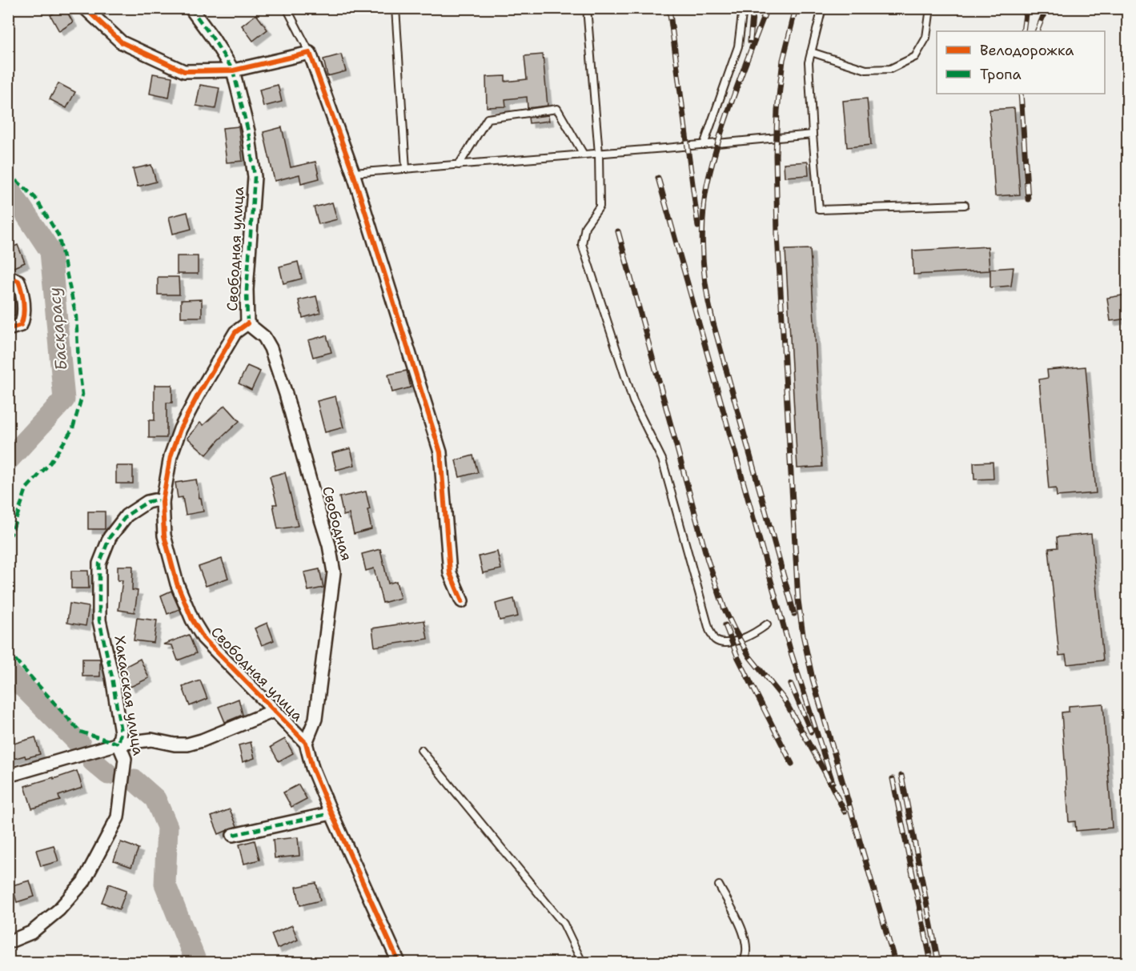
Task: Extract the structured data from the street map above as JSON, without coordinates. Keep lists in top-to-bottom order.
{
  "streets": {
    "street": ["Свободная улица", "Свободная", "Хакасская улица"]
  },
  "crossings": [
    ["Свободная улица", "Свободная"],
    ["Свободная улица", "Хакасская улица"]
  ],
  "water": ["Басқарасу"],
  "legend": ["Велодорожка", "Тропа"]
}
